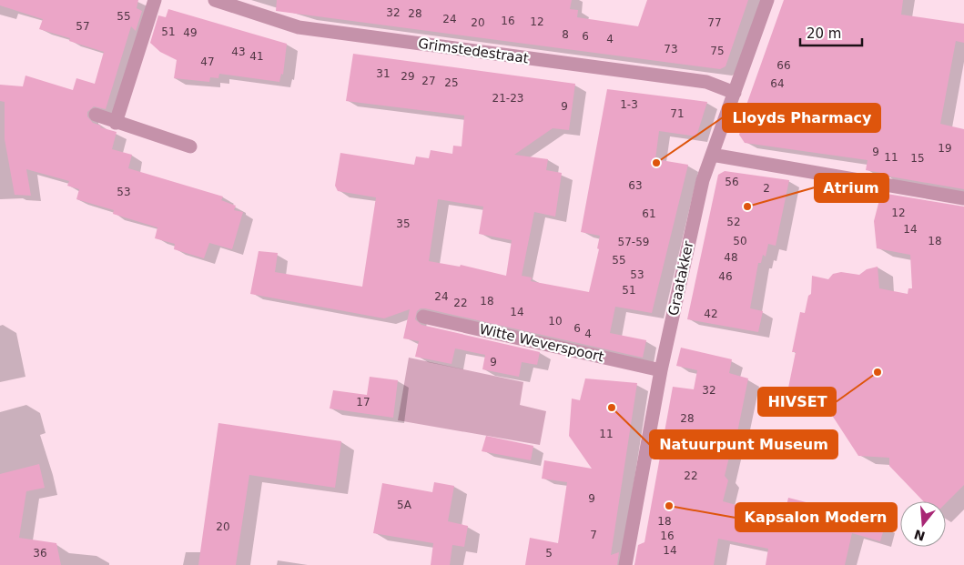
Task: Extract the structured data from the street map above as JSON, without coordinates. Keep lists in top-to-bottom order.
{
  "streets": {
    "street": ["Grimstedestraat", "Graatakker", "Witte Weverspoort"]
  },
  "crossings": [
    ["Grimstedestraat", "Graatakker"],
    ["Graatakker", "Witte Weverspoort"]
  ],
  "places": [
    "Lloyds Pharmacy",
    "Atrium",
    "HIVSET",
    "Natuurpunt Museum",
    "Kapsalon Modern"
  ],
  "house_numbers": [
    "32",
    "28",
    "55",
    "24",
    "16",
    "12",
    "20",
    "77",
    "57",
    "51",
    "49",
    "8",
    "6",
    "4",
    "73",
    "75",
    "43",
    "41",
    "47",
    "66",
    "31",
    "29",
    "27",
    "25",
    "64",
    "21-23",
    "1-3",
    "9",
    "71",
    "19",
    "9",
    "11",
    "15",
    "56",
    "63",
    "2",
    "53",
    "12",
    "61",
    "52",
    "35",
    "14",
    "50",
    "18",
    "57-59",
    "48",
    "55",
    "53",
    "46",
    "51",
    "24",
    "18",
    "22",
    "14",
    "42",
    "10",
    "6",
    "4",
    "9",
    "32",
    "17",
    "28",
    "11",
    "22",
    "9",
    "5A",
    "18",
    "20",
    "7",
    "16",
    "14",
    "36",
    "5"
  ],
  "scale_bar": "20 m",
  "north": "bottom"
}
